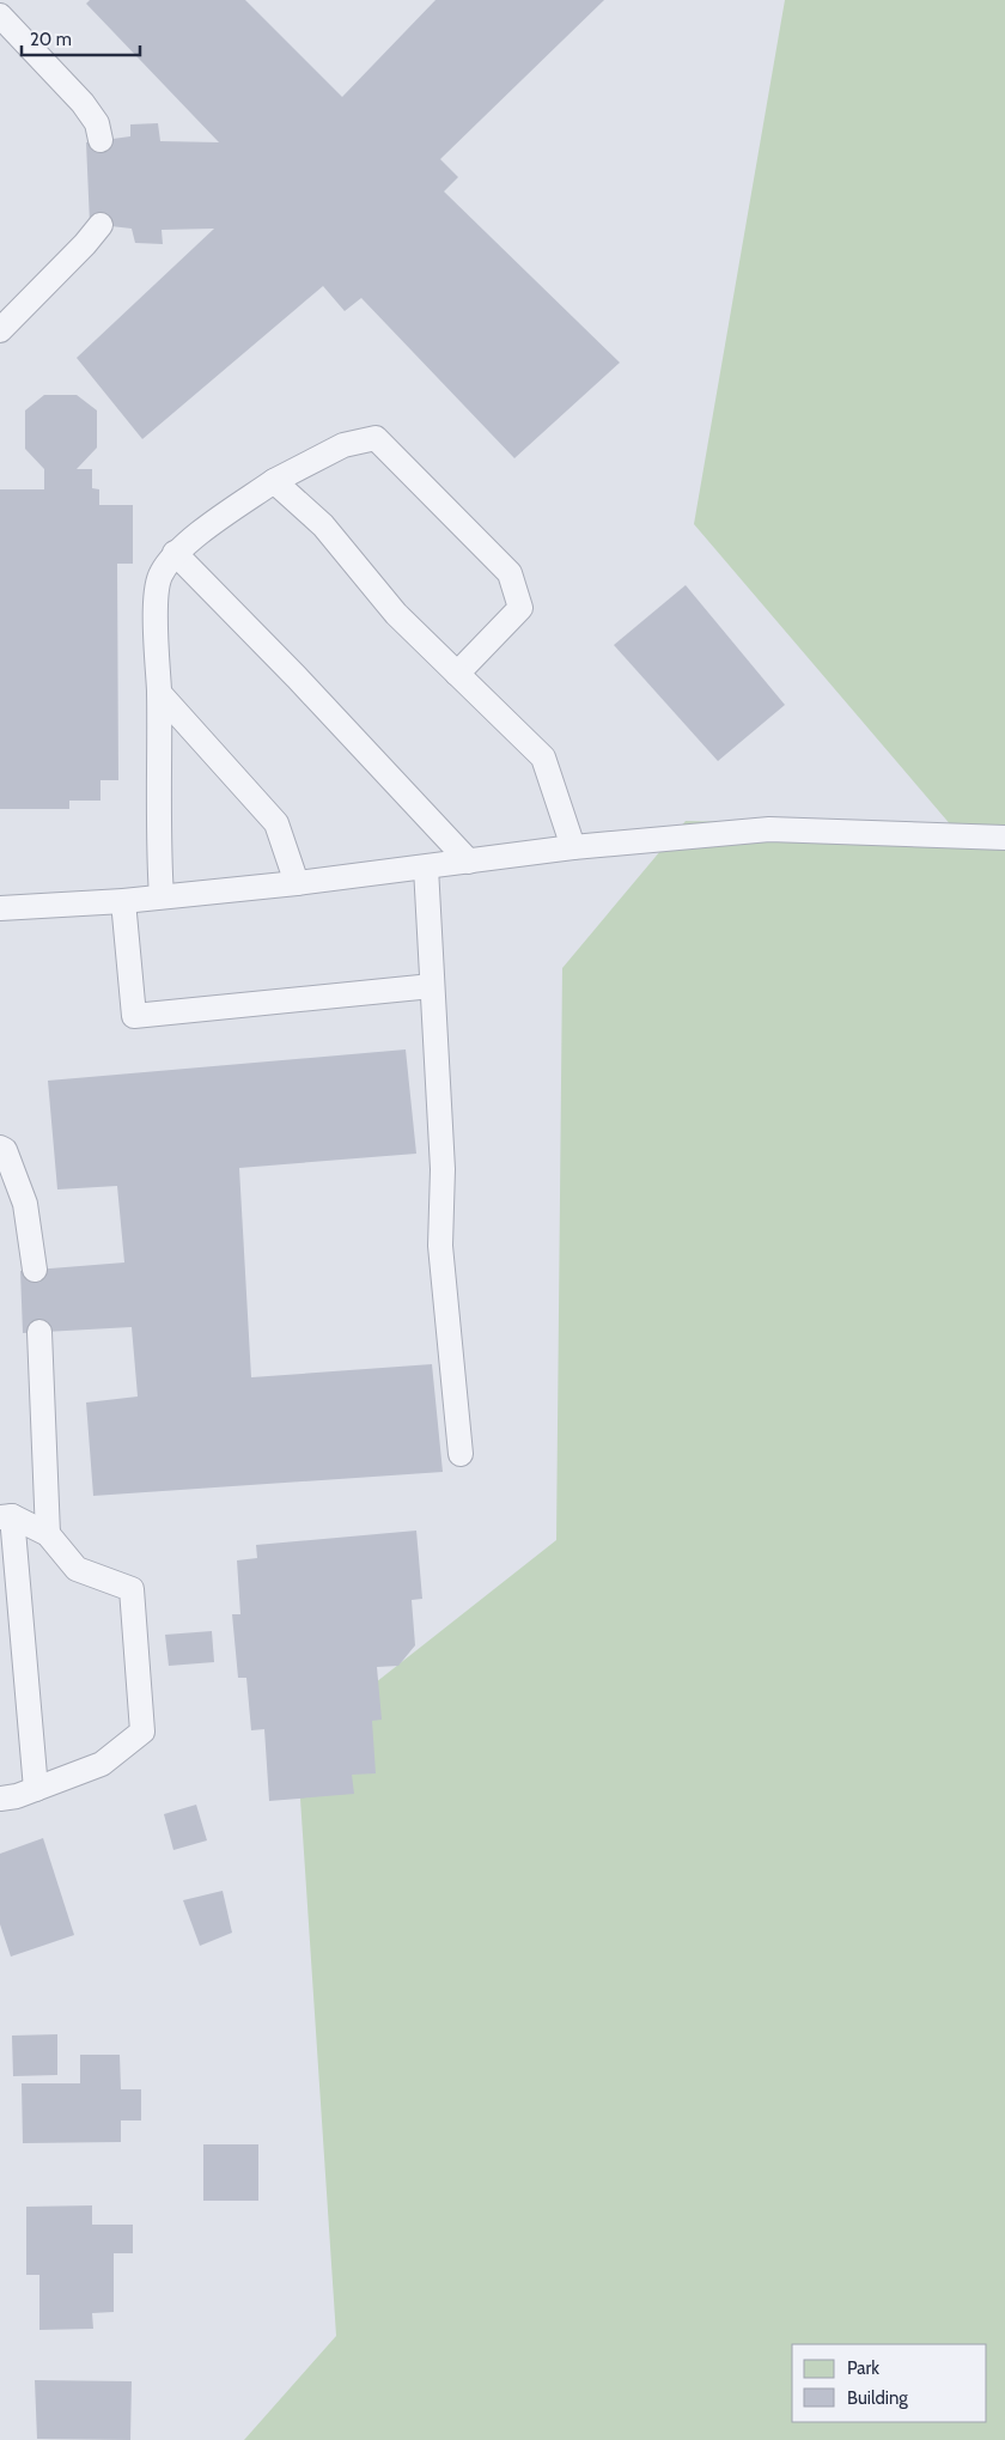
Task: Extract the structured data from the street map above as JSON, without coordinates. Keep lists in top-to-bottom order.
{
  "legend": ["Park", "Building"],
  "scale_bar": "20 m"
}
